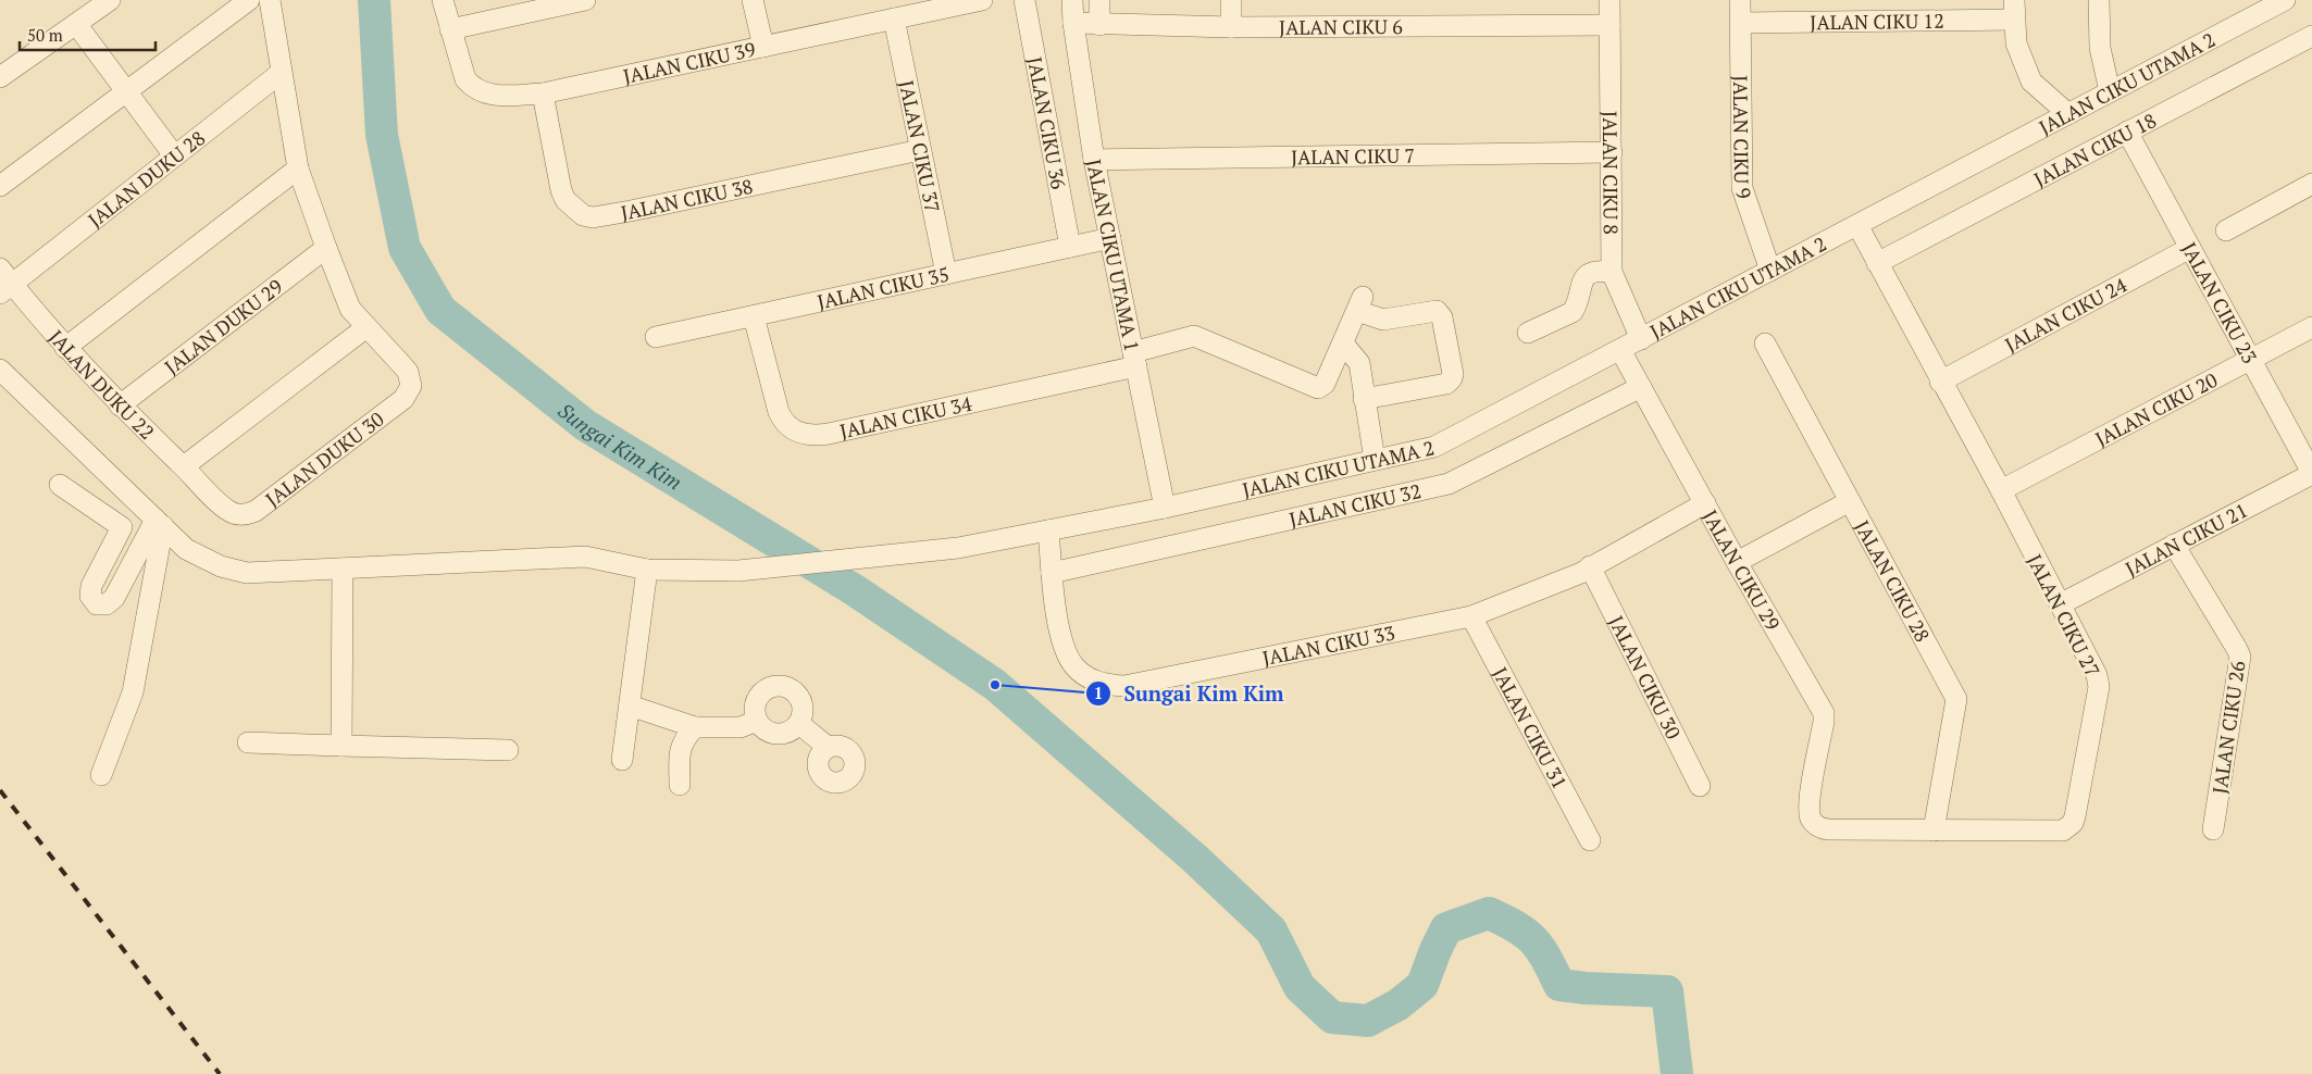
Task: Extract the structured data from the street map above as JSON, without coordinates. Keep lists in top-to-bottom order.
{
  "streets": {
    "street": [
      "JALAN CIKU 12",
      "JALAN CIKU 6",
      "JALAN CIKU 39",
      "JALAN CIKU UTAMA 2",
      "JALAN CIKU 36",
      "JALAN CIKU 9",
      "JALAN CIKU 37",
      "JALAN CIKU 18",
      "JALAN CIKU 7",
      "JALAN CIKU 8",
      "JALAN DUKU 28",
      "JALAN CIKU 38",
      "JALAN CIKU UTAMA 1",
      "JALAN CIKU 35",
      "JALAN CIKU 23",
      "JALAN CIKU 24",
      "JALAN DUKU 29",
      "JALAN DUKU 22",
      "JALAN CIKU 20",
      "JALAN CIKU 34",
      "JALAN DUKU 30",
      "JALAN CIKU 32",
      "JALAN CIKU 21",
      "JALAN CIKU 29",
      "JALAN CIKU 28",
      "JALAN CIKU 27",
      "JALAN CIKU 33",
      "JALAN CIKU 30",
      "JALAN CIKU 26",
      "JALAN CIKU 31"
    ]
  },
  "crossings": [
    ["JALAN CIKU 12", "JALAN CIKU 9"],
    ["JALAN CIKU 6", "JALAN CIKU 8"],
    ["JALAN CIKU 6", "JALAN CIKU UTAMA 1"],
    ["JALAN CIKU 39", "JALAN CIKU 37"],
    ["JALAN CIKU 39", "JALAN CIKU 38"],
    ["JALAN CIKU UTAMA 2", "JALAN CIKU 9"],
    ["JALAN CIKU UTAMA 2", "JALAN CIKU 8"],
    ["JALAN CIKU UTAMA 2", "JALAN CIKU UTAMA 1"],
    ["JALAN CIKU UTAMA 2", "JALAN CIKU 29"],
    ["JALAN CIKU UTAMA 2", "JALAN CIKU 27"],
    ["JALAN CIKU UTAMA 2", "JALAN CIKU 33"],
    ["JALAN CIKU 36", "JALAN CIKU 35"],
    ["JALAN CIKU 37", "JALAN CIKU 38"],
    ["JALAN CIKU 37", "JALAN CIKU 35"],
    ["JALAN CIKU 18", "JALAN CIKU 23"],
    ["JALAN CIKU 18", "JALAN CIKU 27"],
    ["JALAN CIKU 7", "JALAN CIKU 8"],
    ["JALAN CIKU 7", "JALAN CIKU UTAMA 1"],
    ["JALAN DUKU 28", "JALAN DUKU 22"],
    ["JALAN CIKU UTAMA 1", "JALAN CIKU 35"],
    ["JALAN CIKU UTAMA 1", "JALAN CIKU 34"],
    ["JALAN CIKU 35", "JALAN CIKU 34"],
    ["JALAN CIKU 23", "JALAN CIKU 24"],
    ["JALAN CIKU 23", "JALAN CIKU 20"],
    ["JALAN CIKU 23", "JALAN CIKU 21"],
    ["JALAN CIKU 24", "JALAN CIKU 27"],
    ["JALAN DUKU 29", "JALAN DUKU 22"],
    ["JALAN DUKU 22", "JALAN DUKU 30"],
    ["JALAN CIKU 20", "JALAN CIKU 27"],
    ["JALAN CIKU 32", "JALAN CIKU 29"],
    ["JALAN CIKU 32", "JALAN CIKU 33"],
    ["JALAN CIKU 21", "JALAN CIKU 27"],
    ["JALAN CIKU 21", "JALAN CIKU 26"],
    ["JALAN CIKU 29", "JALAN CIKU 27"],
    ["JALAN CIKU 29", "JALAN CIKU 33"],
    ["JALAN CIKU 28", "JALAN CIKU 27"],
    ["JALAN CIKU 33", "JALAN CIKU 30"],
    ["JALAN CIKU 33", "JALAN CIKU 31"]
  ],
  "water": ["Sungai Kim Kim"],
  "places": ["Sungai Kim Kim"],
  "scale_bar": "50 m"
}
